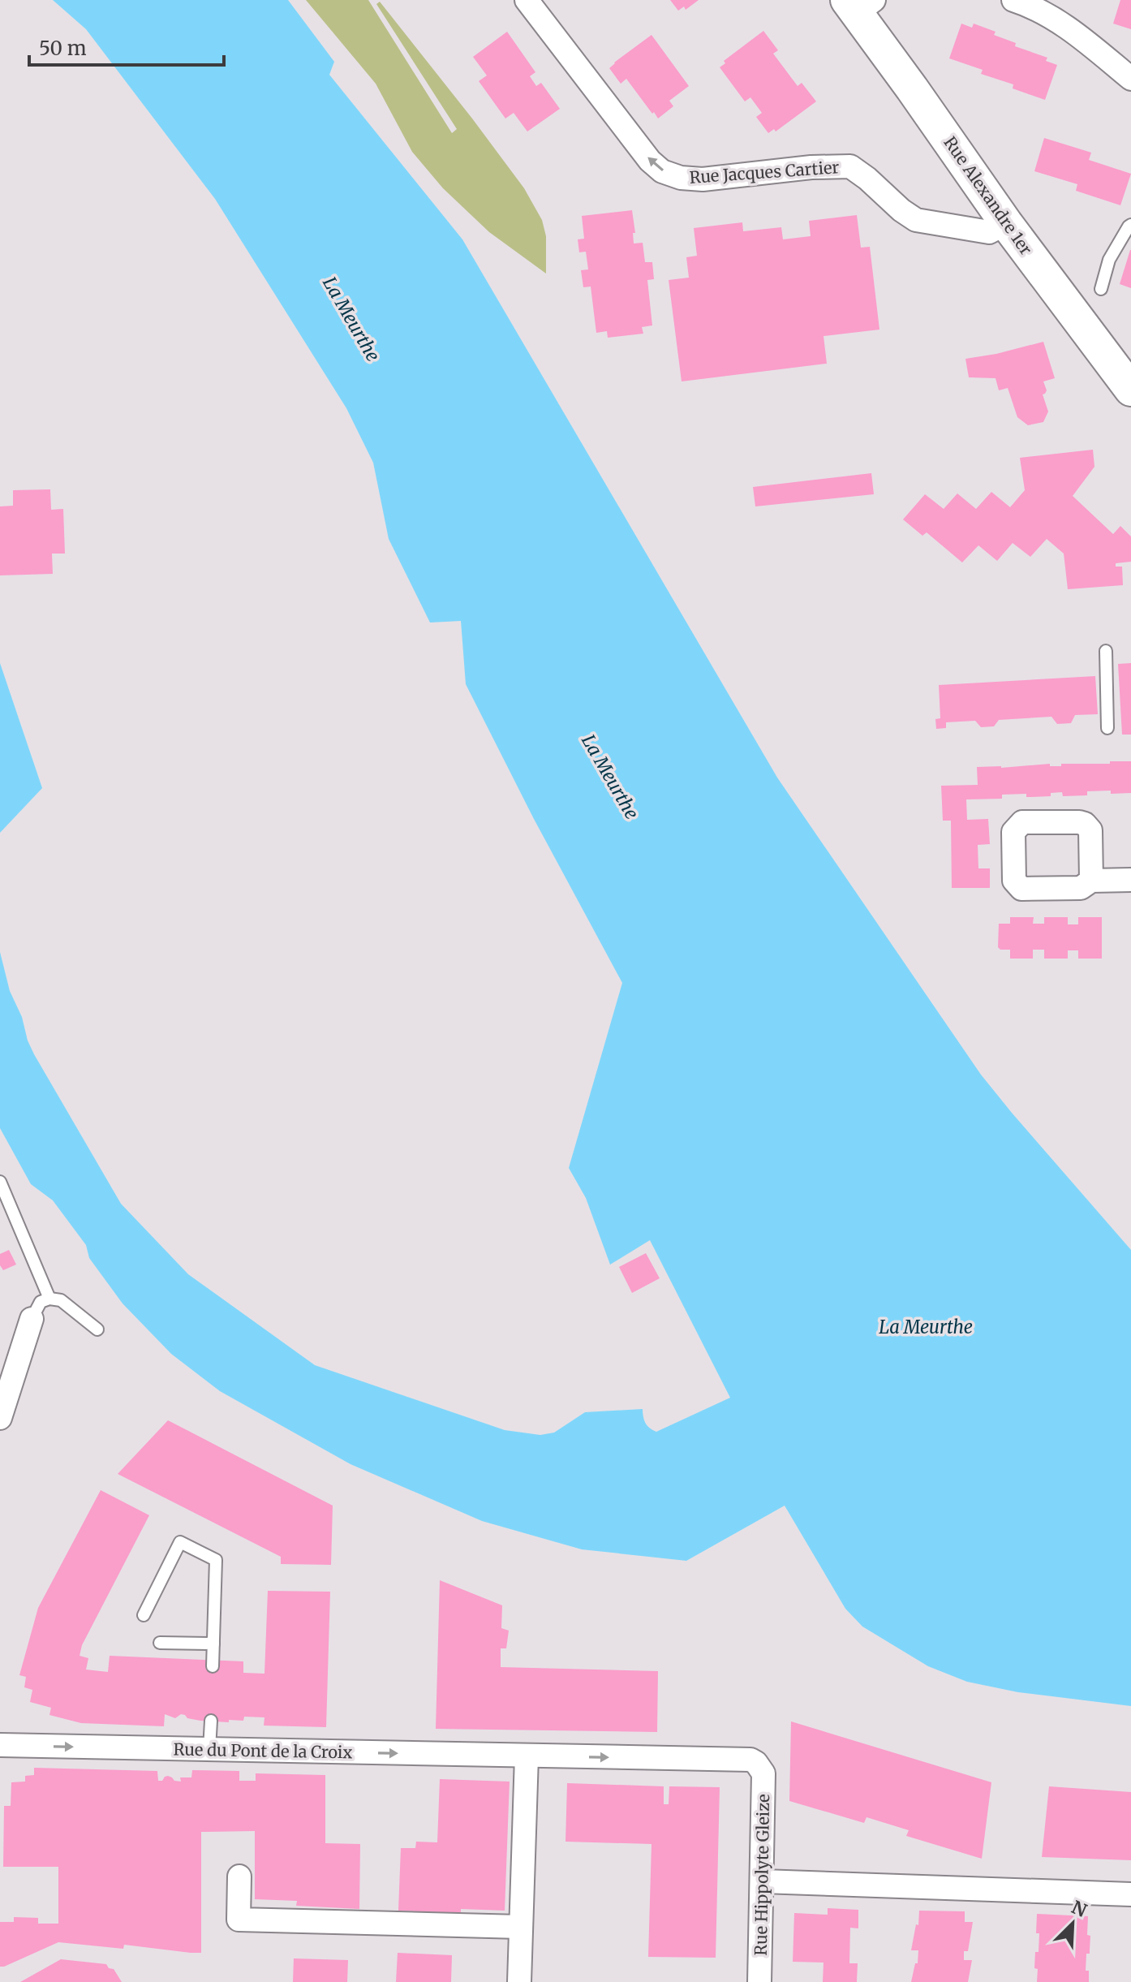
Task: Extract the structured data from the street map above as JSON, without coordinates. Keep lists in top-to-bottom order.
{
  "streets": {
    "main road": ["Rue Alexandre 1er"],
    "street": ["Rue Jacques Cartier", "Rue du Pont de la Croix", "Rue Hippolyte Gleize"]
  },
  "crossings": [
    ["Rue Jacques Cartier", "Rue Alexandre 1er"],
    ["Rue du Pont de la Croix", "Rue Hippolyte Gleize"]
  ],
  "one_way": ["Rue Jacques Cartier", "Rue du Pont de la Croix"],
  "water": ["La Meurthe"],
  "scale_bar": "50 m",
  "north": "top right"
}
